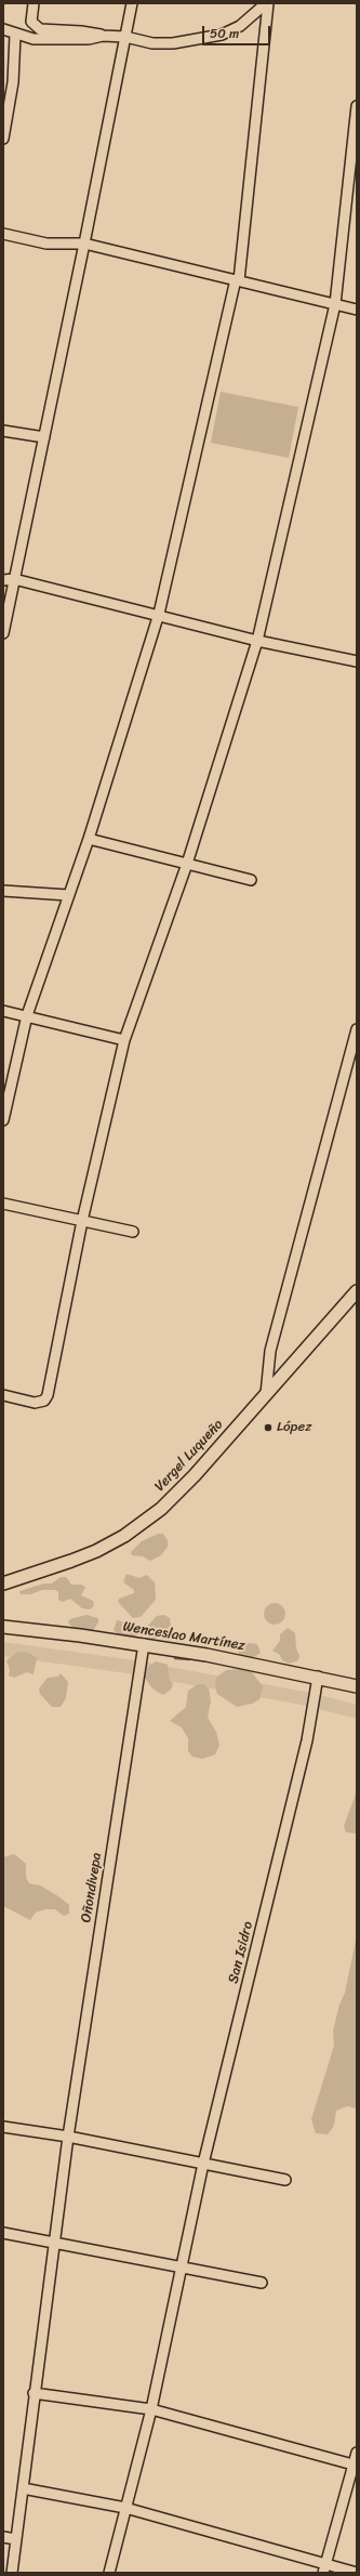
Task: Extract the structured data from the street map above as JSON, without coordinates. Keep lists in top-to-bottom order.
{
  "streets": {
    "main road": ["Vergel Luqueño", "Wenceslao Martínez"],
    "street": ["Oñondivepa", "San Isidro"]
  },
  "crossings": [
    ["Wenceslao Martínez", "Oñondivepa"],
    ["Wenceslao Martínez", "San Isidro"]
  ],
  "places": ["López"],
  "scale_bar": "50 m"
}
